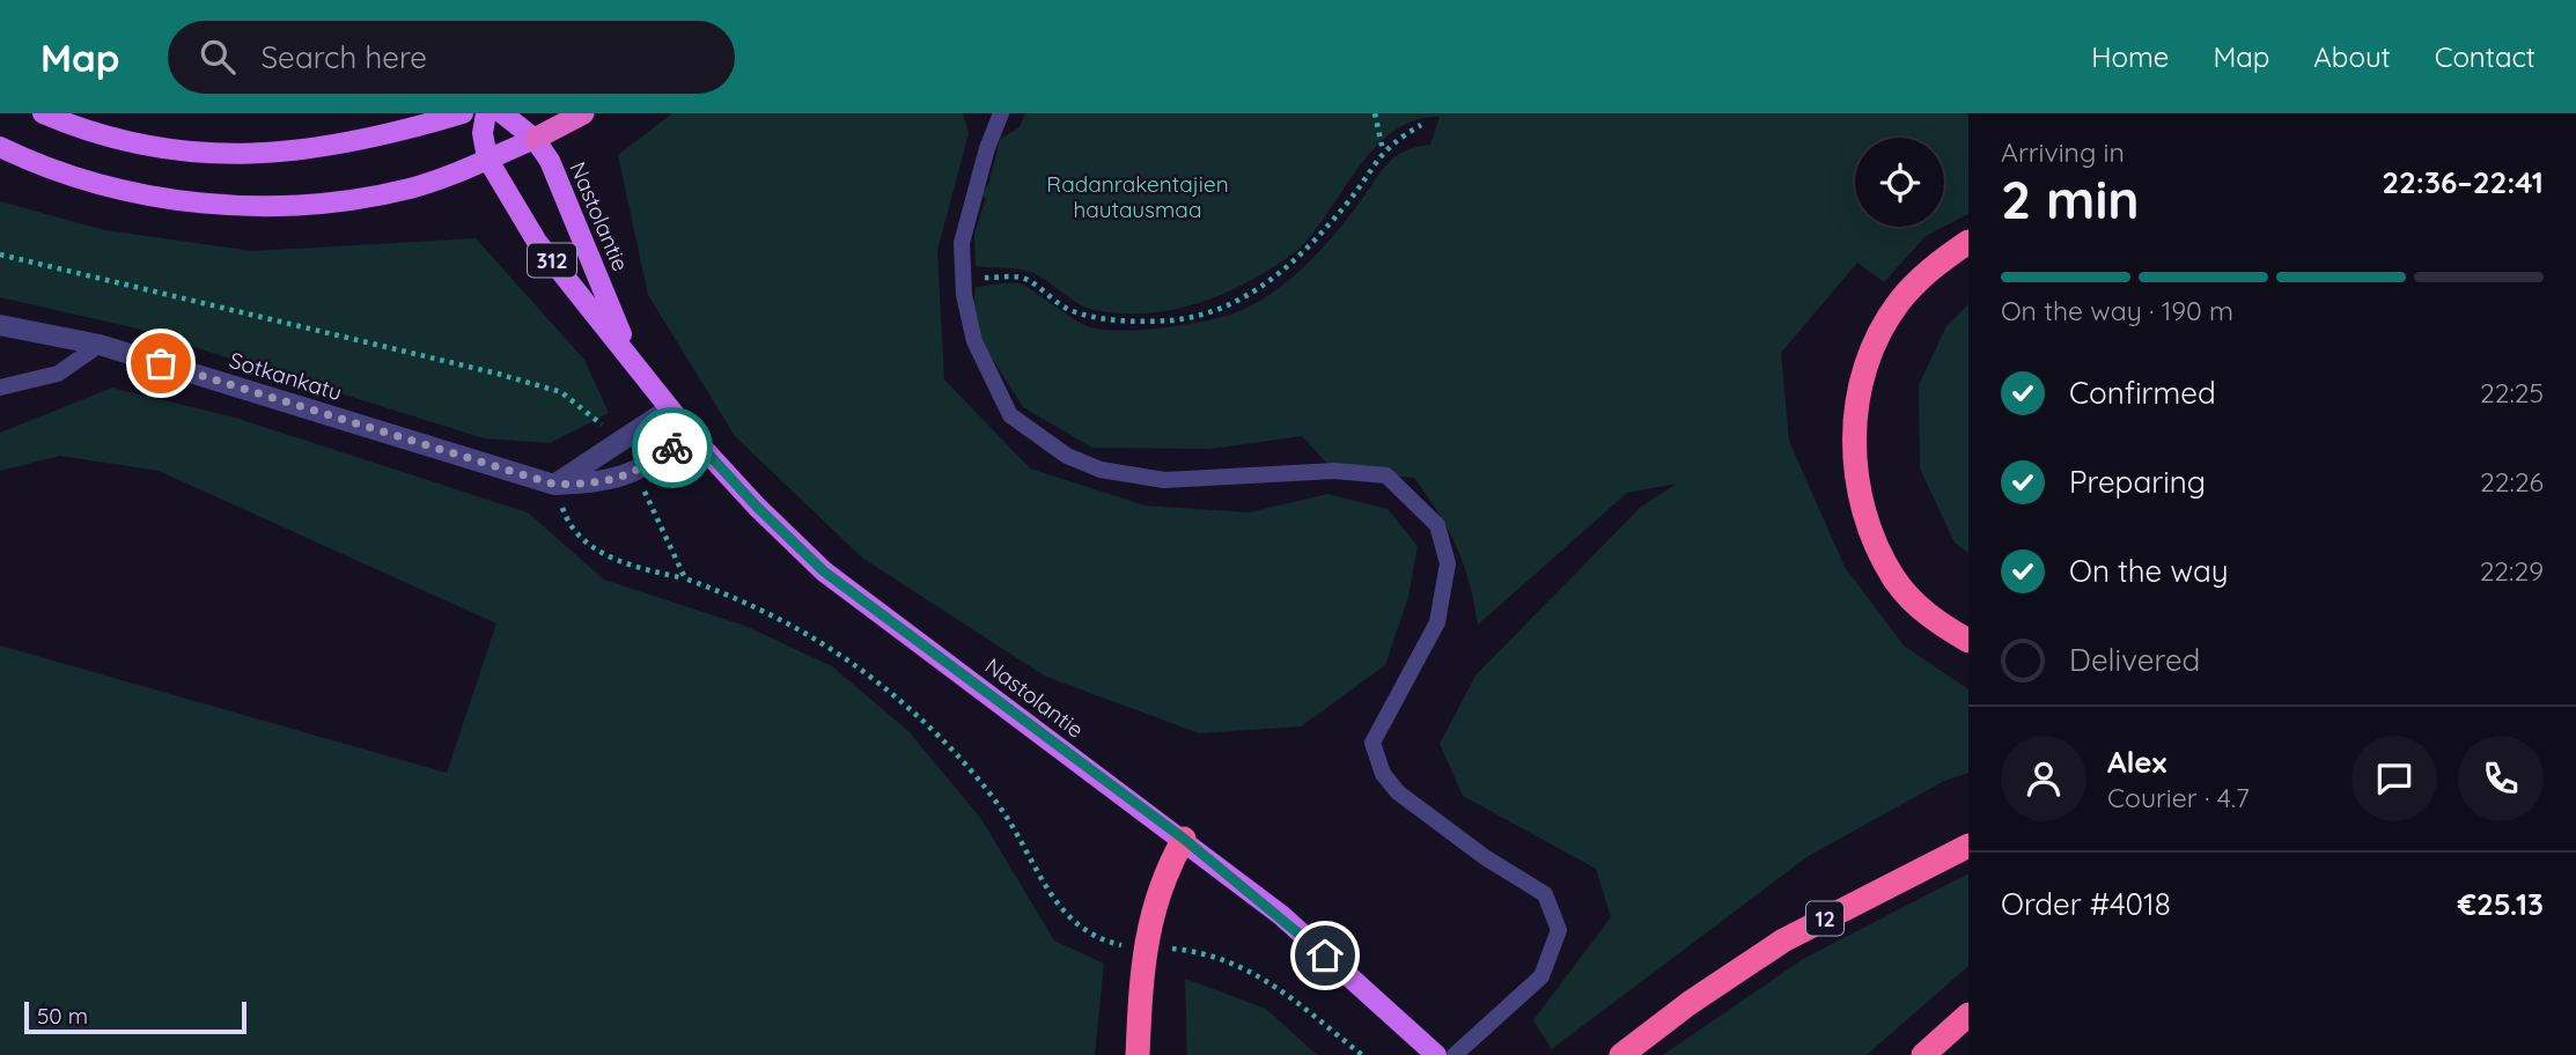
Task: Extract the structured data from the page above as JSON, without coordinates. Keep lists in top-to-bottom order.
{
  "streets": {
    "highway": ["12"],
    "main road": ["Nastolantie", "312"],
    "street": ["Sotkankatu"]
  },
  "crossings": [
    ["Nastolantie", "Sotkankatu"]
  ],
  "parks": ["Radanrakentajien hautausmaa"],
  "scale_bar": "50 m",
  "page": {
    "header": "Map",
    "search": "Search here",
    "nav": [
      "Home",
      "Map",
      "About",
      "Contact"
    ],
    "heading": ["2 min", "Arriving in", "22:36–22:41"],
    "panel": [
      "Alex",
      "Courier · 4.7",
      "Order #4018",
      "€25.13"
    ],
    "bar": "On the way · 190 m",
    "list": [
      ["Confirmed", "22:25"],
      ["Preparing", "22:26"],
      ["On the way", "22:29"],
      "Delivered"
    ],
    "scale": "50 m"
  }
}
